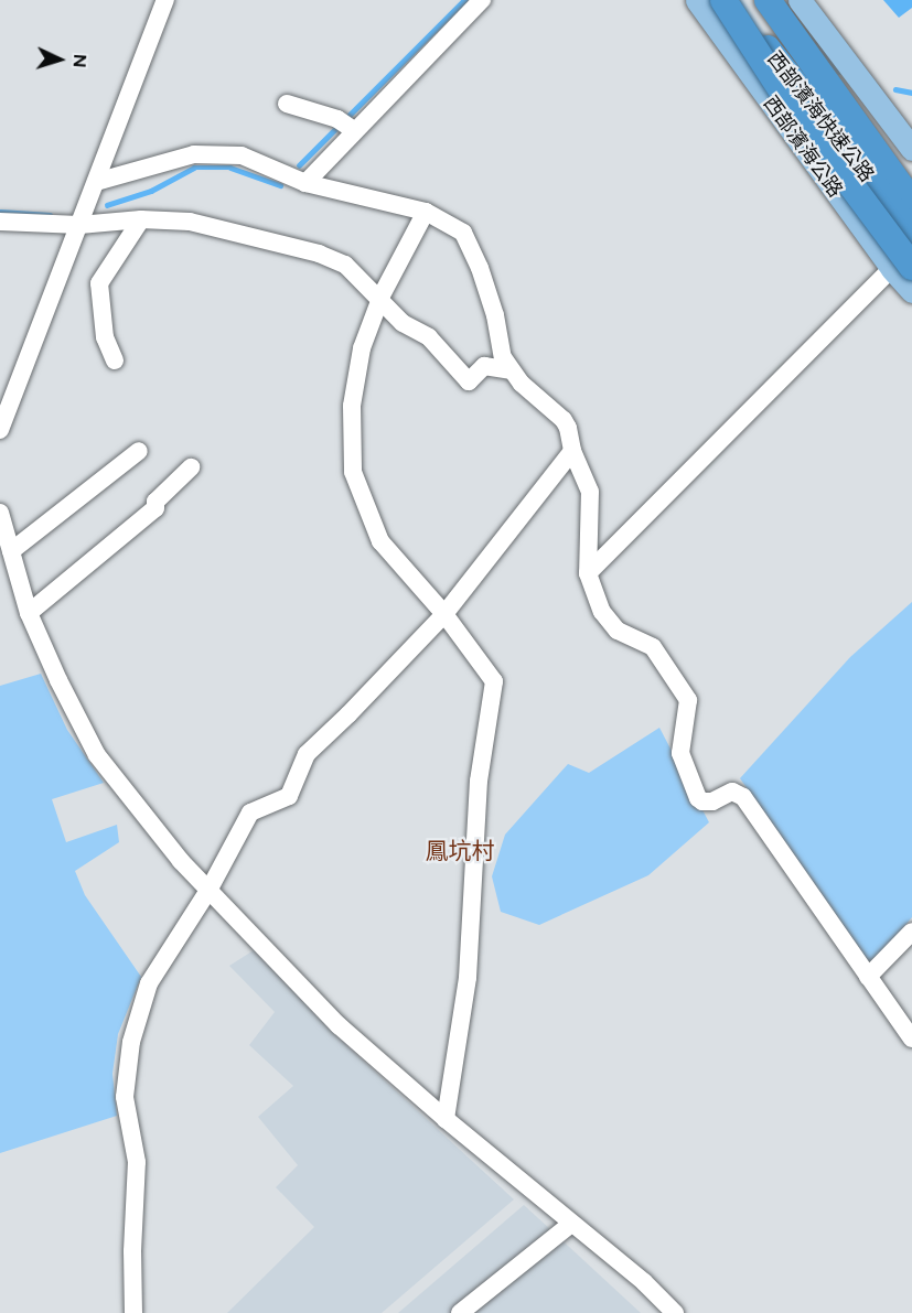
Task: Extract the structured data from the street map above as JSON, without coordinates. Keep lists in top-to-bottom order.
{
  "streets": {
    "highway": ["西部濱海快速公路"],
    "main road": ["西部濱海公路"]
  },
  "districts": ["鳳坑村"],
  "north": "right"
}
